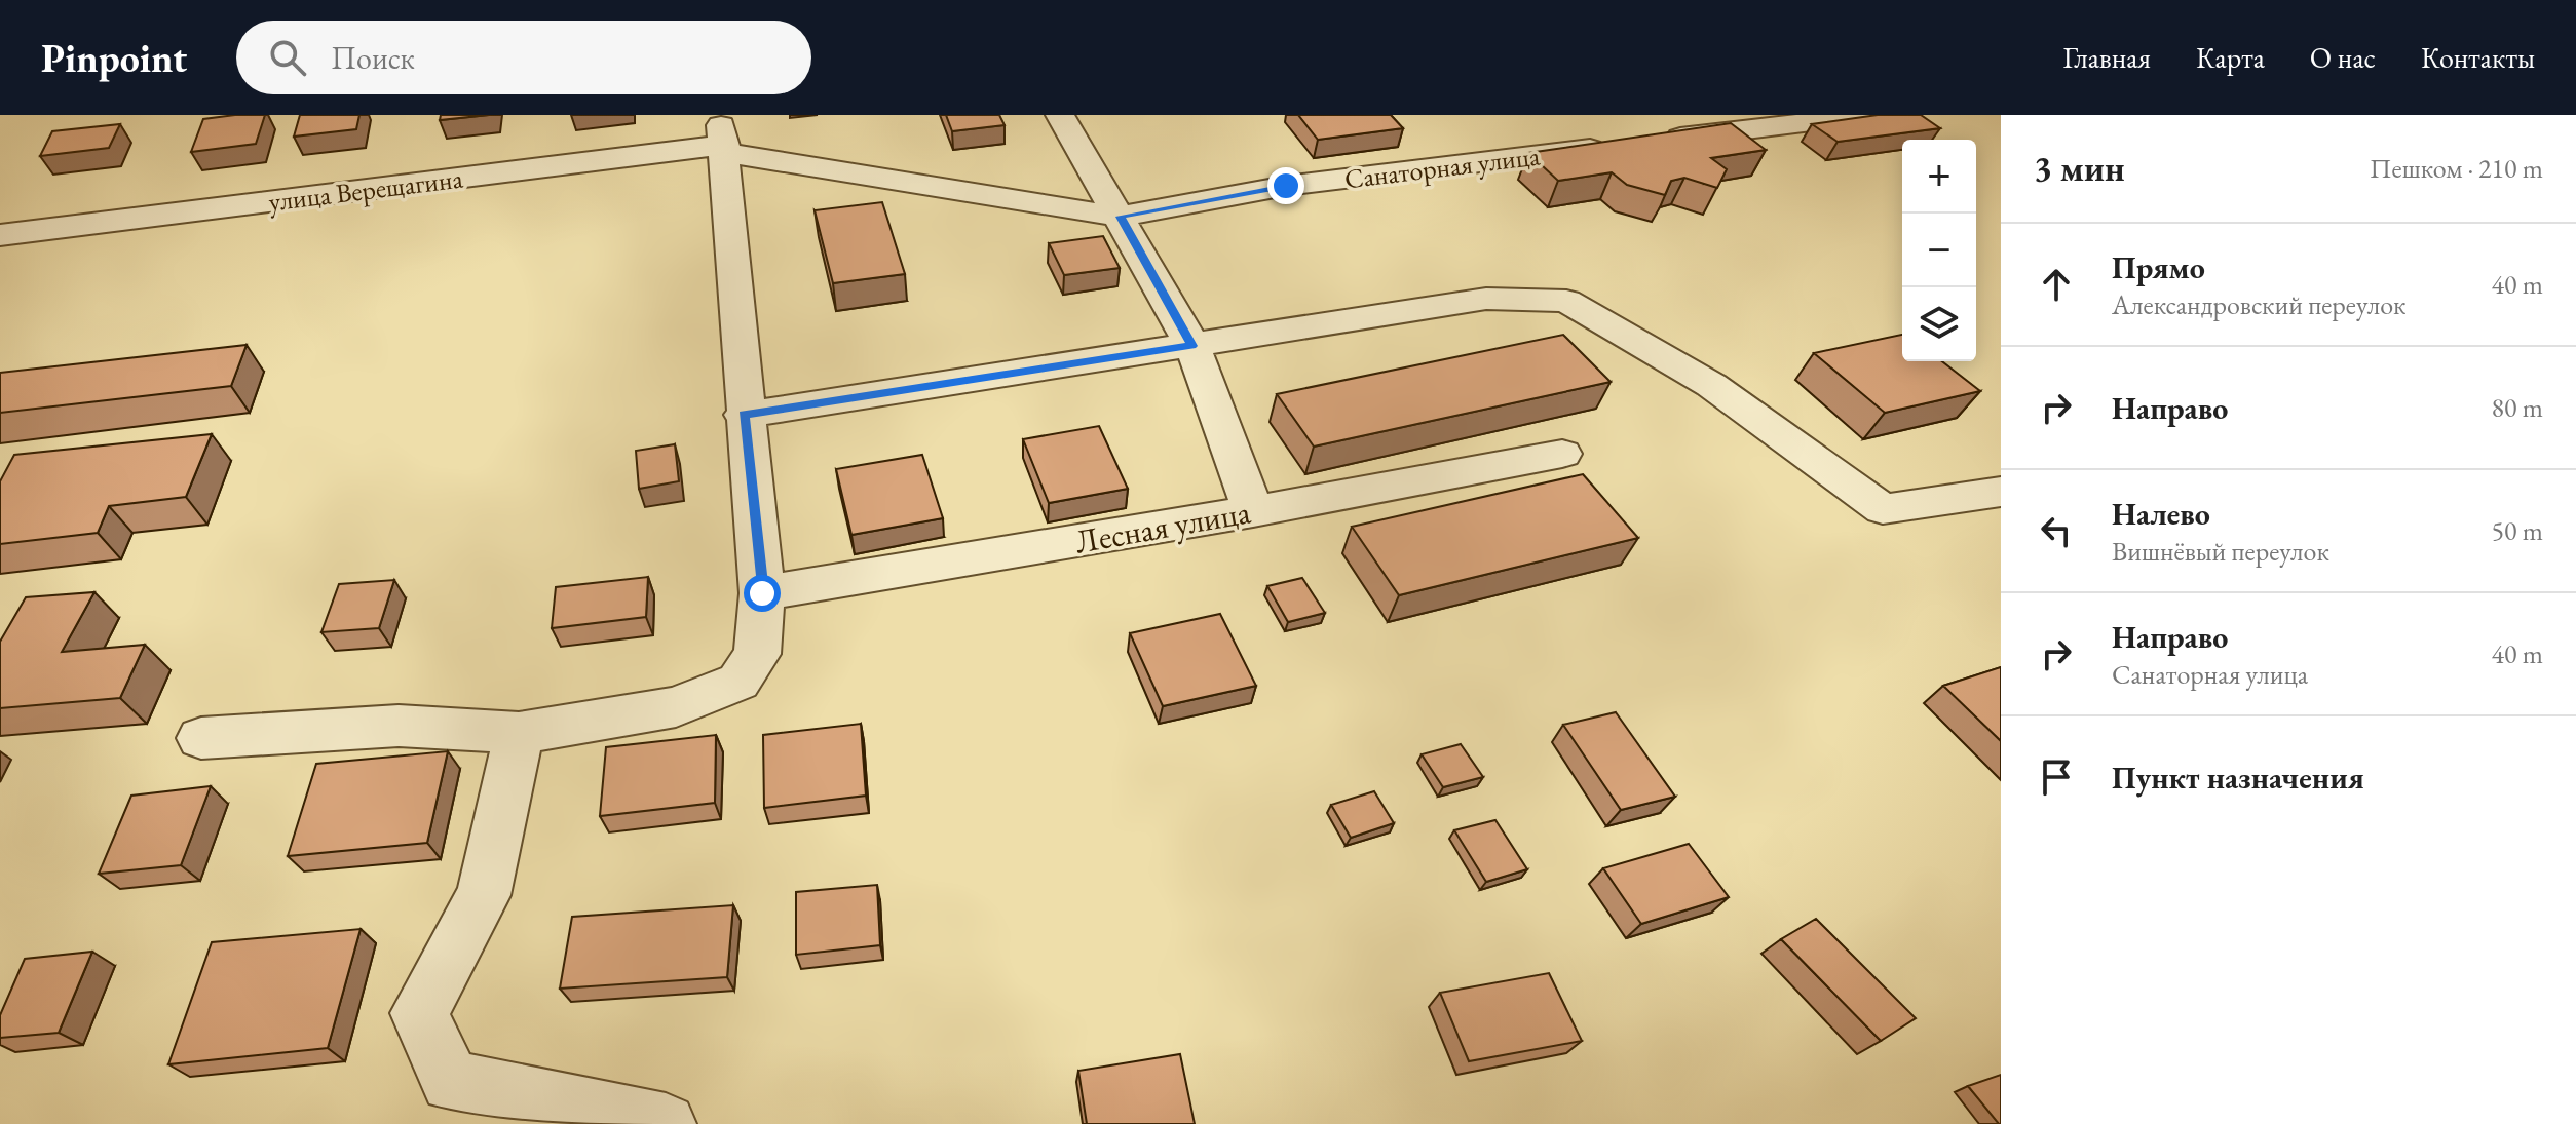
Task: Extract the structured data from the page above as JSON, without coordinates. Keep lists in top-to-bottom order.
{
  "streets": {
    "street": ["Санаторная улица", "улица Верещагина", "Лесная улица"]
  },
  "crossings": [
    ["Санаторная улица", "улица Верещагина"]
  ],
  "page": {
    "header": "Pinpoint",
    "search": "Поиск",
    "nav": [
      "Главная",
      "Карта",
      "О нас",
      "Контакты"
    ],
    "heading": ["3 мин", "Пешком · 210 m"],
    "map_buttons": ["+", "−"],
    "list": [
      ["Прямо", "Александровский переулок", "40 m"],
      ["Направо", "80 m"],
      ["Налево", "Вишнёвый переулок", "50 m"],
      ["Направо", "Санаторная улица", "40 m"],
      "Пункт назначения"
    ]
  }
}
